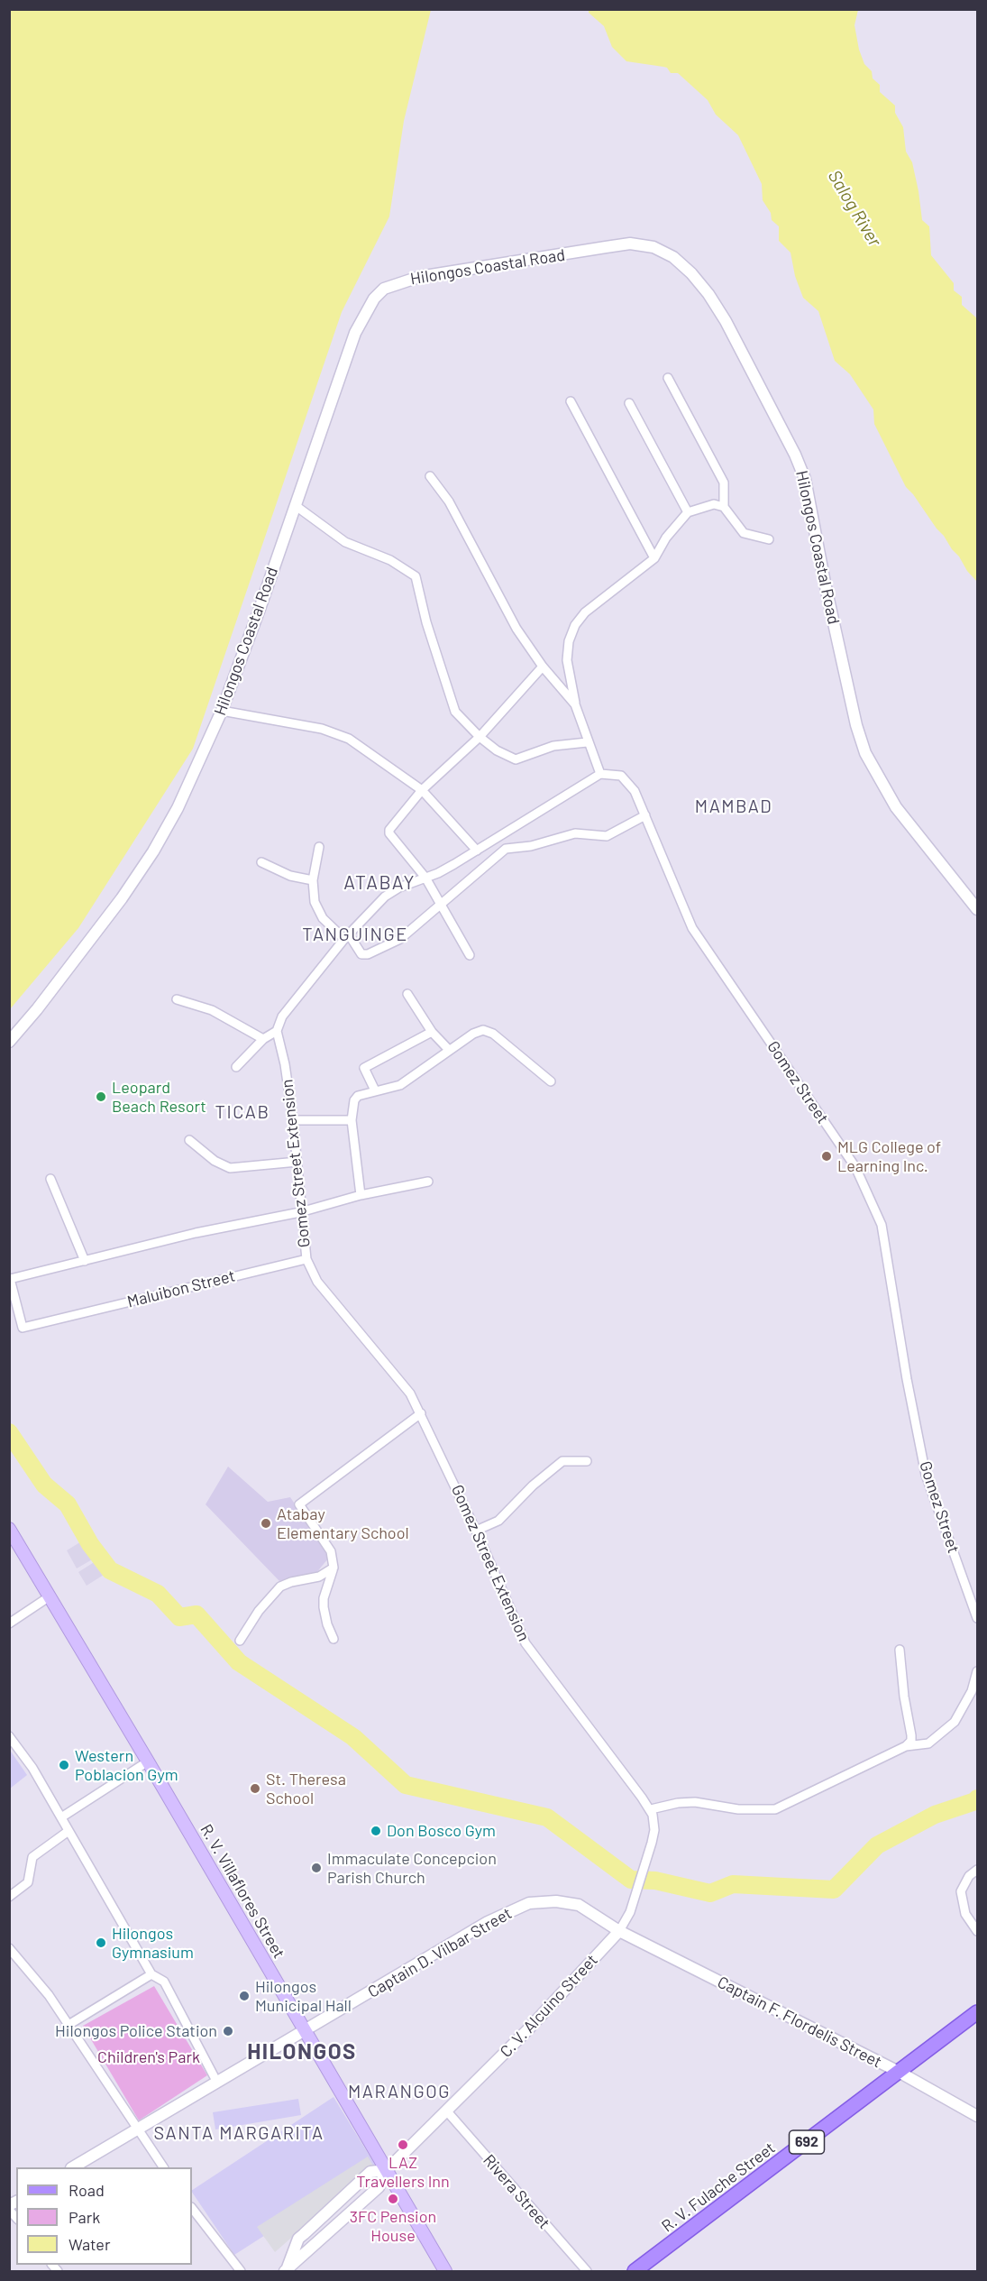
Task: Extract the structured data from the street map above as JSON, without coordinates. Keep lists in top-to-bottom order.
{
  "streets": {
    "main road": ["R. V. Villaflores Street", "692", "R. V. Fulache Street"],
    "street": [
      "Hilongos Coastal Road",
      "Gomez Street",
      "Gomez Street Extension",
      "Maluibon Street",
      "Captain D. Vilbar Street",
      "C. V. Alcuino Street",
      "Captain F. Flordelis Street",
      "Rivera Street"
    ]
  },
  "crossings": [
    ["Gomez Street Extension", "Maluibon Street"],
    ["Gomez Street Extension", "C. V. Alcuino Street"],
    ["R. V. Villaflores Street", "Captain D. Vilbar Street"],
    ["R. V. Villaflores Street", "C. V. Alcuino Street"],
    ["Captain D. Vilbar Street", "C. V. Alcuino Street"],
    ["Captain D. Vilbar Street", "Captain F. Flordelis Street"],
    ["C. V. Alcuino Street", "Captain F. Flordelis Street"],
    ["C. V. Alcuino Street", "Rivera Street"],
    ["Captain F. Flordelis Street", "R. V. Fulache Street"]
  ],
  "districts": [
    "MAMBAD",
    "ATABAY",
    "TANGUINGE",
    "TICAB",
    "HILONGOS",
    "MARANGOG",
    "SANTA MARGARITA"
  ],
  "water": ["Salog River"],
  "parks": ["Children's Park"],
  "places": [
    "Leopard Beach Resort",
    "MLG College of Learning Inc.",
    "Atabay Elementary School",
    "Western Poblacion Gym",
    "St. Theresa School",
    "Don Bosco Gym",
    "Immaculate Concepcion Parish Church",
    "Hilongos Gymnasium",
    "Hilongos Municipal Hall",
    "Hilongos Police Station",
    "LAZ Travellers Inn",
    "3FC Pension House"
  ],
  "legend": ["Road", "Park", "Water"]
}
